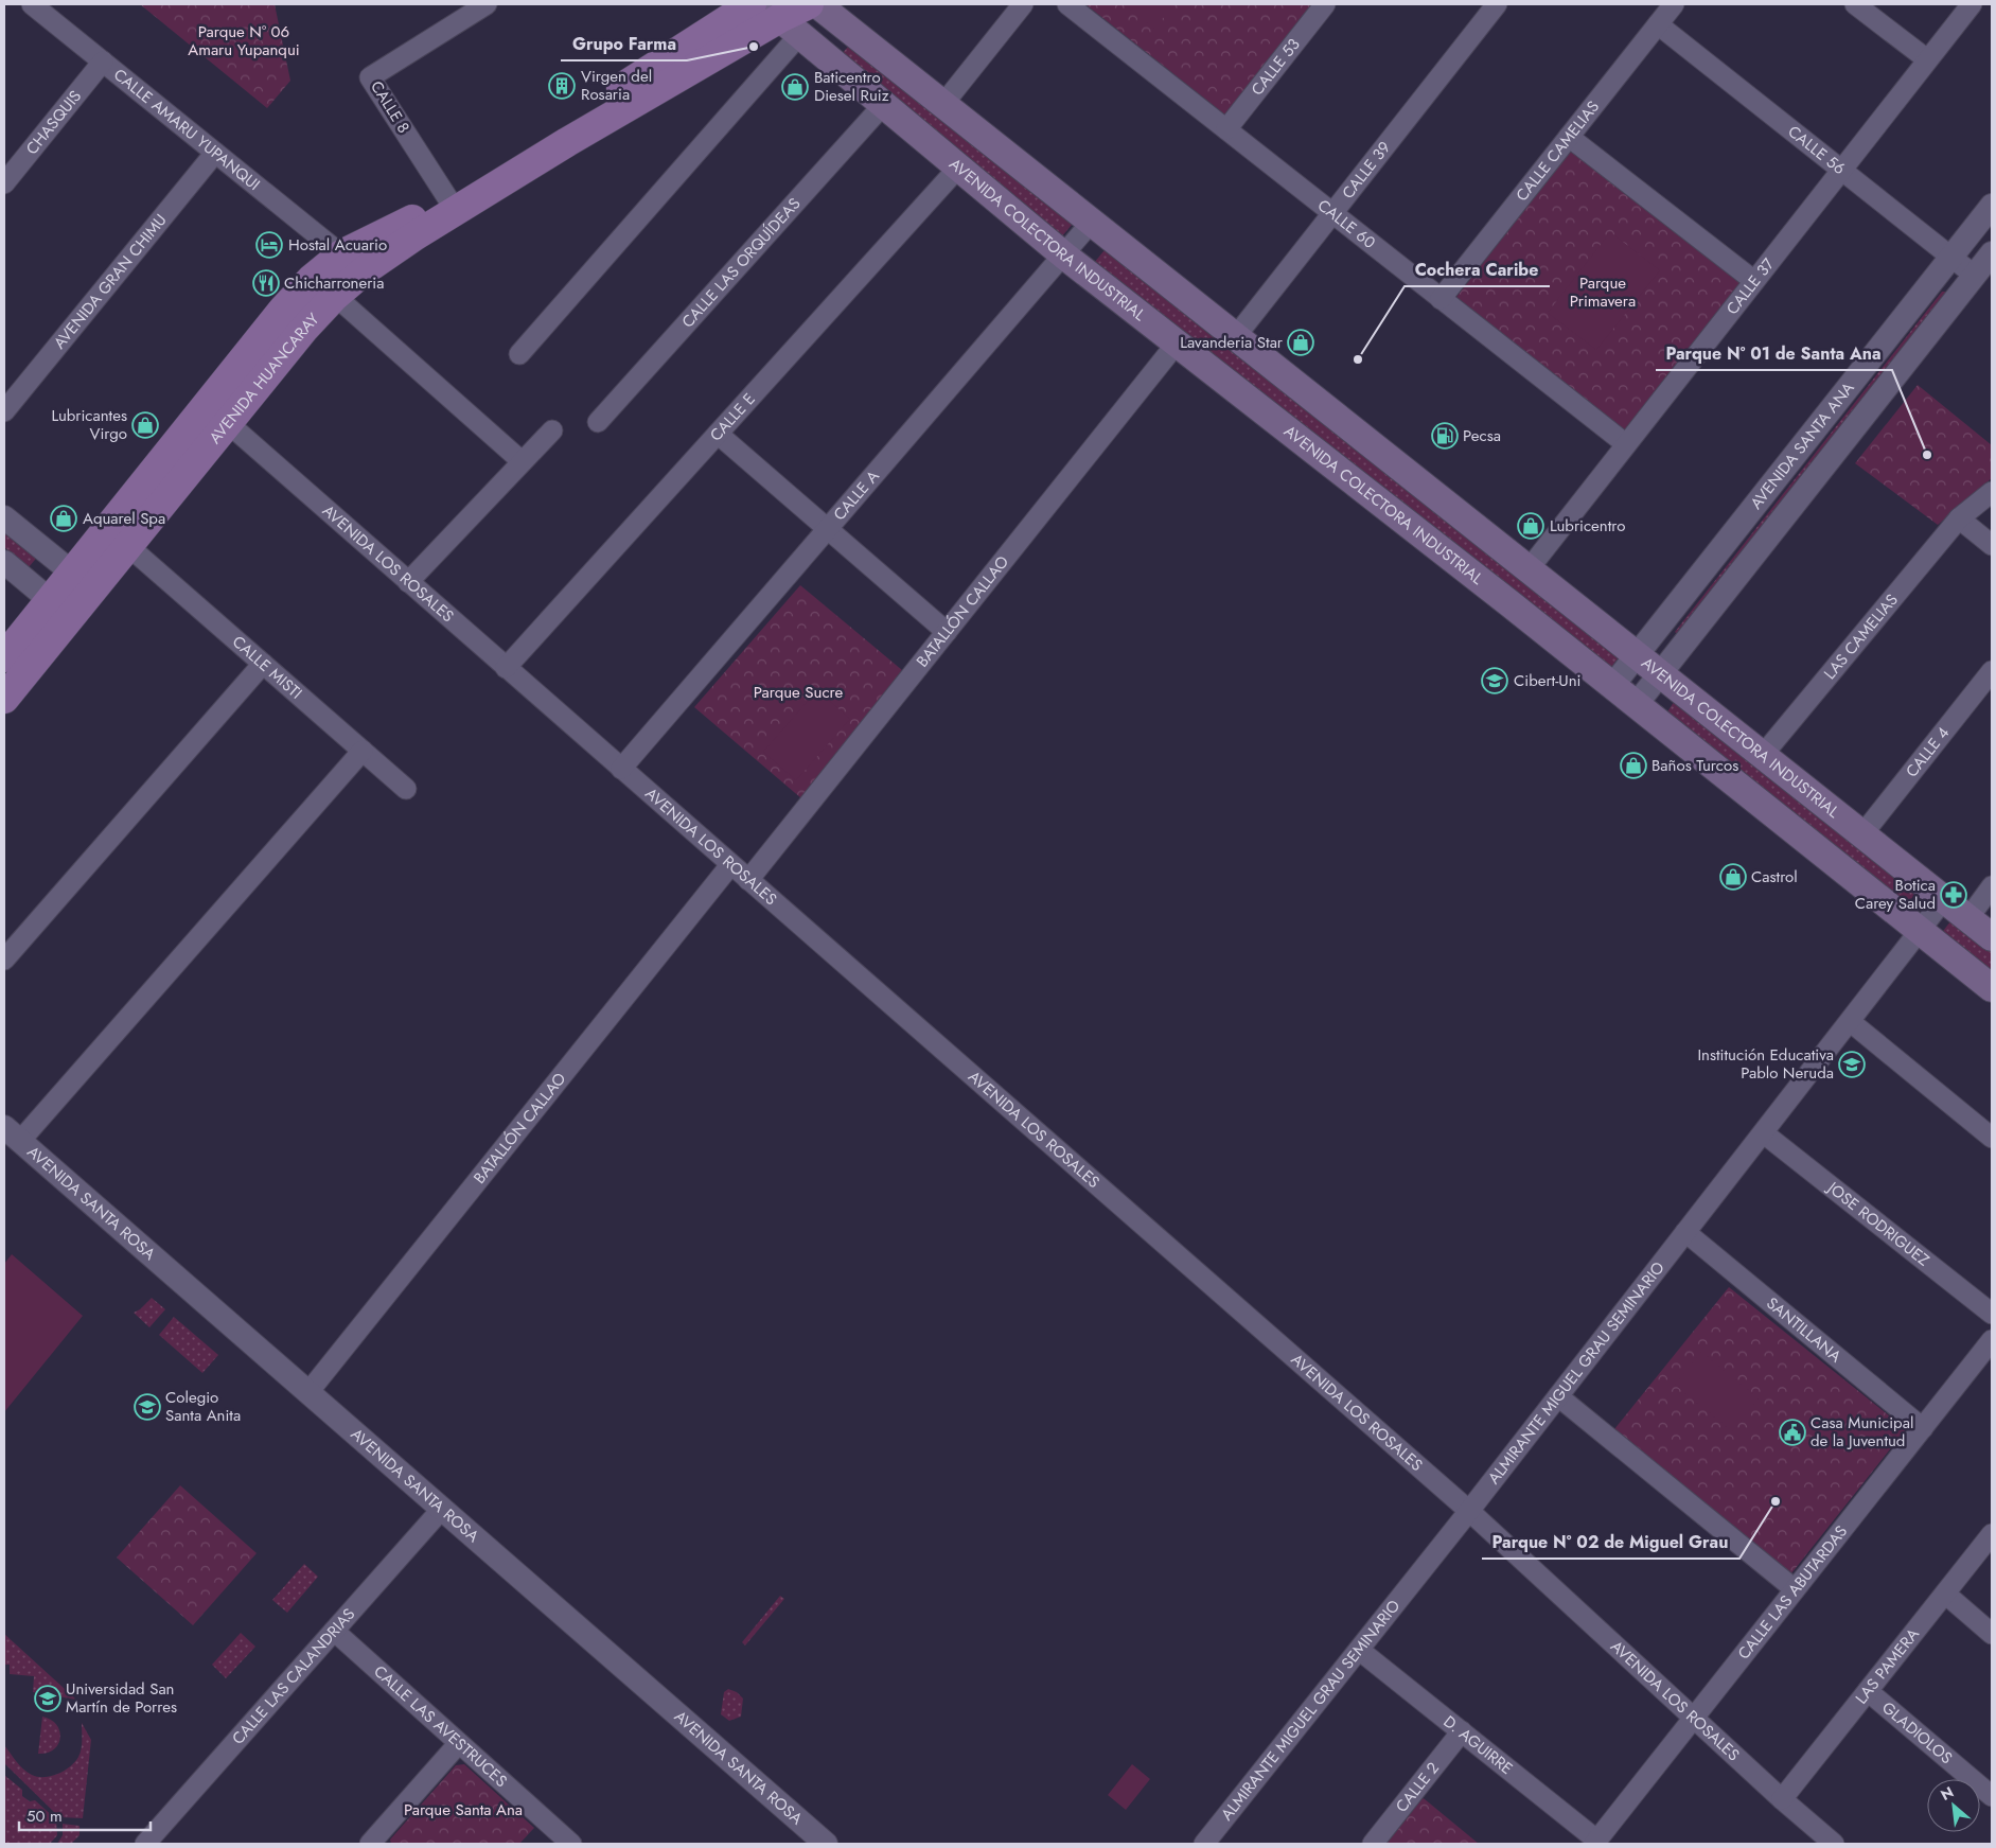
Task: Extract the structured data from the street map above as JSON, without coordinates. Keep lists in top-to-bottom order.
{
  "streets": {
    "main road": ["AVENIDA COLECTORA INDUSTRIAL", "AVENIDA HUANCARAY"],
    "street": [
      "CALLE 53",
      "CALLE 8",
      "CHASQUIS",
      "CALLE AMARU YUPANQUI",
      "CALLE 56",
      "CALLE CAMELIAS",
      "CALLE 39",
      "CALLE 60",
      "CALLE LAS ORQUÍDEAS",
      "AVENIDA GRAN CHIMU",
      "CALLE 37",
      "CALLE E",
      "AVENIDA SANTA ANA",
      "CALLE A",
      "AVENIDA LOS ROSALES",
      "BATALLÓN CALLAO",
      "LAS CAMELIAS",
      "CALLE MISTI",
      "CALLE 4",
      "AVENIDA SANTA ROSA",
      "JOSE RODRIGUEZ",
      "SANTILLANA",
      "ALMIRANTE MIGUEL GRAU SEMINARIO",
      "CALLE LAS ABUTARDAS",
      "LAS PAMERA",
      "CALLE LAS CALANDRIAS",
      "CALLE LAS AVESTRUCES",
      "GLADIOLOS",
      "D. AGUIRRE",
      "CALLE 2"
    ]
  },
  "crossings": [
    ["CALLE 53", "CALLE 60"],
    ["CALLE 8", "AVENIDA HUANCARAY"],
    ["CHASQUIS", "CALLE AMARU YUPANQUI"],
    ["CALLE AMARU YUPANQUI", "AVENIDA GRAN CHIMU"],
    ["CALLE AMARU YUPANQUI", "AVENIDA HUANCARAY"],
    ["CALLE 56", "CALLE CAMELIAS"],
    ["CALLE 56", "CALLE 37"],
    ["CALLE 56", "AVENIDA SANTA ANA"],
    ["CALLE CAMELIAS", "CALLE 60"],
    ["CALLE 39", "CALLE 60"],
    ["CALLE 39", "AVENIDA COLECTORA INDUSTRIAL"],
    ["CALLE 60", "CALLE 37"],
    ["AVENIDA COLECTORA INDUSTRIAL", "CALLE LAS ORQUÍDEAS"],
    ["AVENIDA COLECTORA INDUSTRIAL", "CALLE 37"],
    ["AVENIDA COLECTORA INDUSTRIAL", "AVENIDA HUANCARAY"],
    ["AVENIDA COLECTORA INDUSTRIAL", "CALLE E"],
    ["AVENIDA COLECTORA INDUSTRIAL", "AVENIDA SANTA ANA"],
    ["AVENIDA COLECTORA INDUSTRIAL", "CALLE A"],
    ["AVENIDA COLECTORA INDUSTRIAL", "BATALLÓN CALLAO"],
    ["AVENIDA COLECTORA INDUSTRIAL", "LAS CAMELIAS"],
    ["AVENIDA COLECTORA INDUSTRIAL", "CALLE 4"],
    ["AVENIDA COLECTORA INDUSTRIAL", "ALMIRANTE MIGUEL GRAU SEMINARIO"],
    ["AVENIDA HUANCARAY", "AVENIDA LOS ROSALES"],
    ["AVENIDA HUANCARAY", "CALLE MISTI"],
    ["CALLE E", "AVENIDA LOS ROSALES"],
    ["CALLE A", "AVENIDA LOS ROSALES"],
    ["AVENIDA LOS ROSALES", "BATALLÓN CALLAO"],
    ["AVENIDA LOS ROSALES", "ALMIRANTE MIGUEL GRAU SEMINARIO"],
    ["AVENIDA LOS ROSALES", "CALLE LAS ABUTARDAS"],
    ["AVENIDA LOS ROSALES", "LAS PAMERA"],
    ["BATALLÓN CALLAO", "AVENIDA SANTA ROSA"],
    ["AVENIDA SANTA ROSA", "CALLE LAS CALANDRIAS"],
    ["JOSE RODRIGUEZ", "ALMIRANTE MIGUEL GRAU SEMINARIO"],
    ["SANTILLANA", "ALMIRANTE MIGUEL GRAU SEMINARIO"],
    ["SANTILLANA", "CALLE LAS ABUTARDAS"],
    ["ALMIRANTE MIGUEL GRAU SEMINARIO", "D. AGUIRRE"],
    ["CALLE LAS ABUTARDAS", "D. AGUIRRE"],
    ["LAS PAMERA", "GLADIOLOS"],
    ["CALLE LAS CALANDRIAS", "CALLE LAS AVESTRUCES"],
    ["D. AGUIRRE", "CALLE 2"]
  ],
  "parks": [
    "Parque N° 06 Amaru Yupanqui",
    "Parque Primavera",
    "Parque Sucre",
    "Parque Santa Ana"
  ],
  "places": {
    "other": [
      "Grupo Farma",
      "Cochera Caribe",
      "Parque N° 01 de Santa Ana",
      "Parque N° 02 de Miguel Grau"
    ],
    "building": ["Virgen del Rosaria"],
    "shop": [
      "Baticentro Diesel Ruiz",
      "Lavanderia Star",
      "Lubricantes Virgo",
      "Aquarel Spa",
      "Lubricentro",
      "Baños Turcos",
      "Castrol"
    ],
    "hotel": ["Hostal Acuario"],
    "restaurant": ["Chicharroneria"],
    "fuel station": ["Pecsa"],
    "school or university": [
      "Cibert-Uni",
      "Institución Educativa Pablo Neruda",
      "Colegio Santa Anita",
      "Universidad San Martín de Porres"
    ],
    "pharmacy": ["Botica Carey Salud"],
    "public building": ["Casa Municipal de la Juventud"]
  },
  "scale_bar": "50 m",
  "north": "top left"
}
